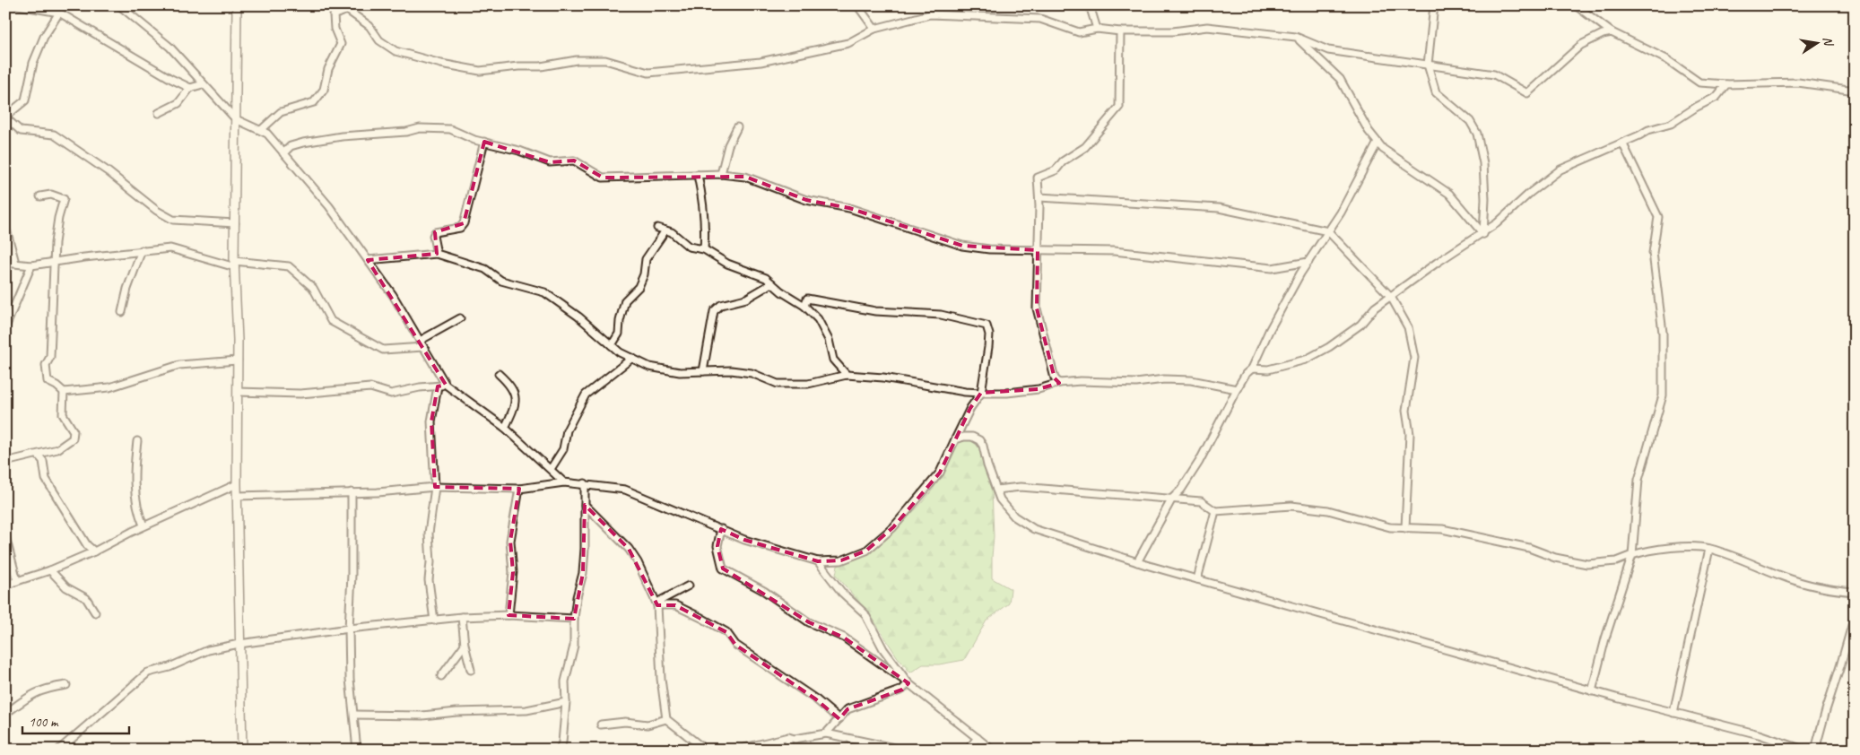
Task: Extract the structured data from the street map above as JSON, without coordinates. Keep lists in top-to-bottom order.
{
  "scale_bar": "100 m",
  "north": "right"
}
